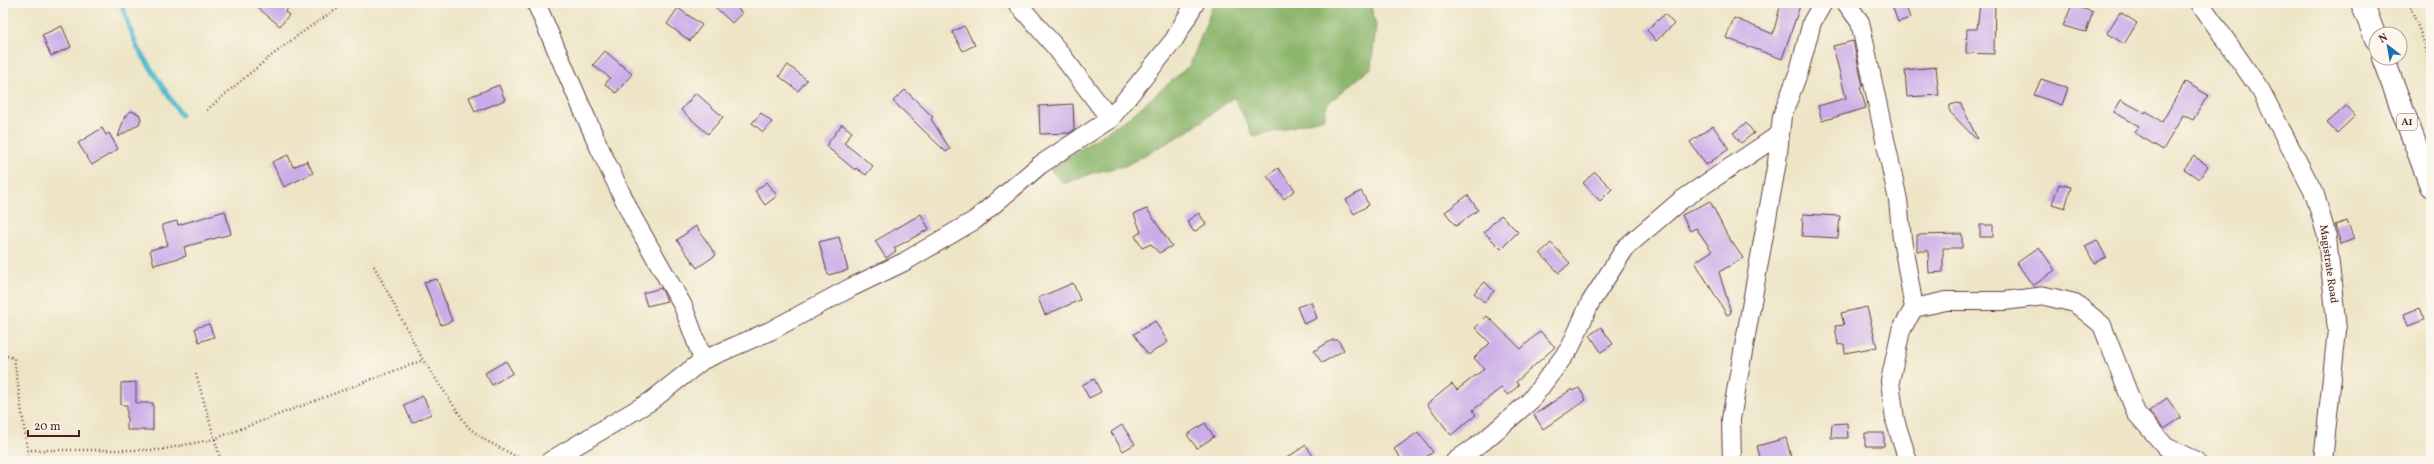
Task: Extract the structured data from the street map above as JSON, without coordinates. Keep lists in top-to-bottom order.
{
  "streets": {
    "main road": ["A1"],
    "street": ["Magistrate Road"]
  },
  "scale_bar": "20 m",
  "north": "top left"
}
